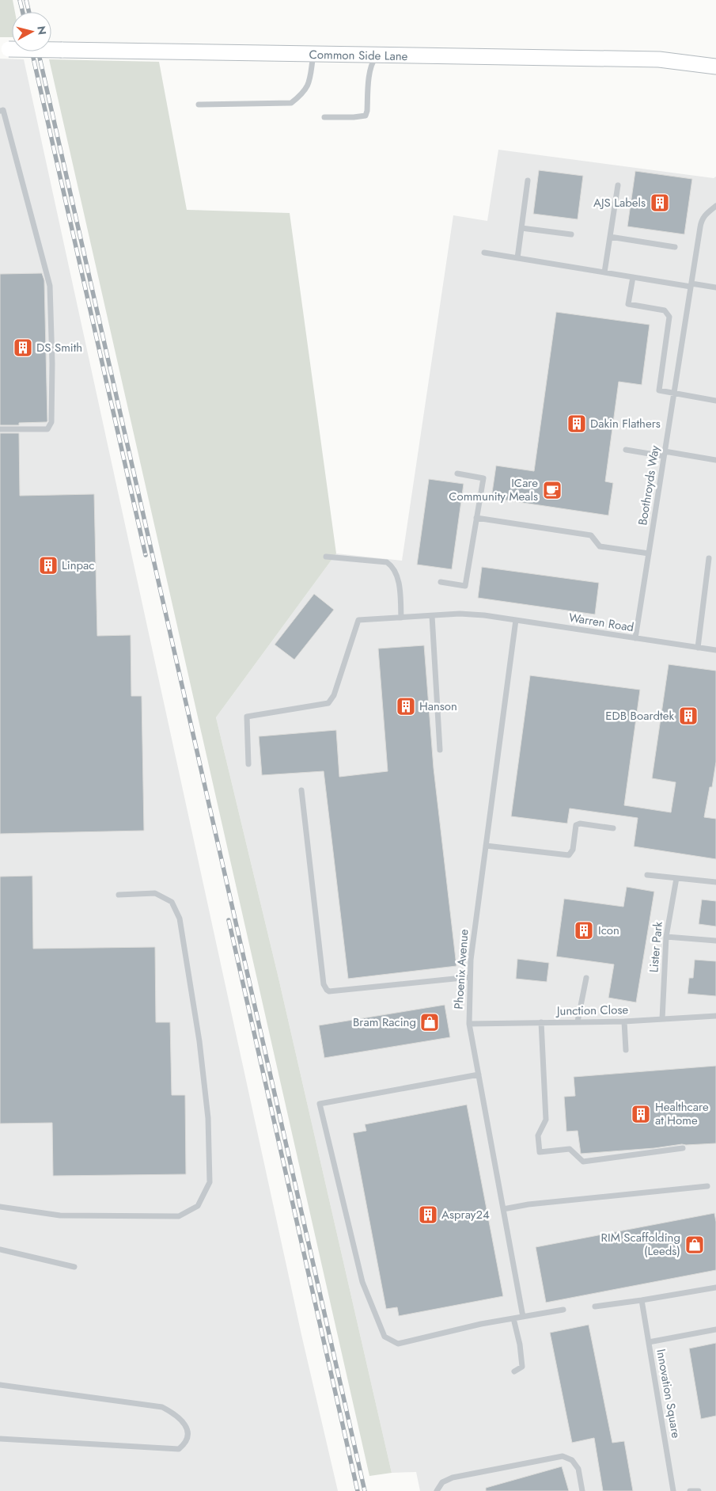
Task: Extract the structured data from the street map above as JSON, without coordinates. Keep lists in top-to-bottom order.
{
  "streets": {
    "main road": ["Common Side Lane"],
    "lane": [
      "Boothroyds Way",
      "Warren Road",
      "Lister Park",
      "Phoenix Avenue",
      "Junction Close",
      "Innovation Square"
    ]
  },
  "crossings": [
    ["Boothroyds Way", "Warren Road"],
    ["Warren Road", "Phoenix Avenue"],
    ["Lister Park", "Junction Close"],
    ["Phoenix Avenue", "Junction Close"]
  ],
  "places": {
    "building": [
      "AJS Labels",
      "DS Smith",
      "Dakin Flathers",
      "Linpac",
      "Hanson",
      "EDB Boardtek",
      "Icon",
      "Healthcare at Home",
      "Aspray24"
    ],
    "cafe": ["ICare Community Meals"],
    "shop": ["Bram Racing", "RIM Scaffolding (Leeds)"]
  },
  "north": "right"
}
